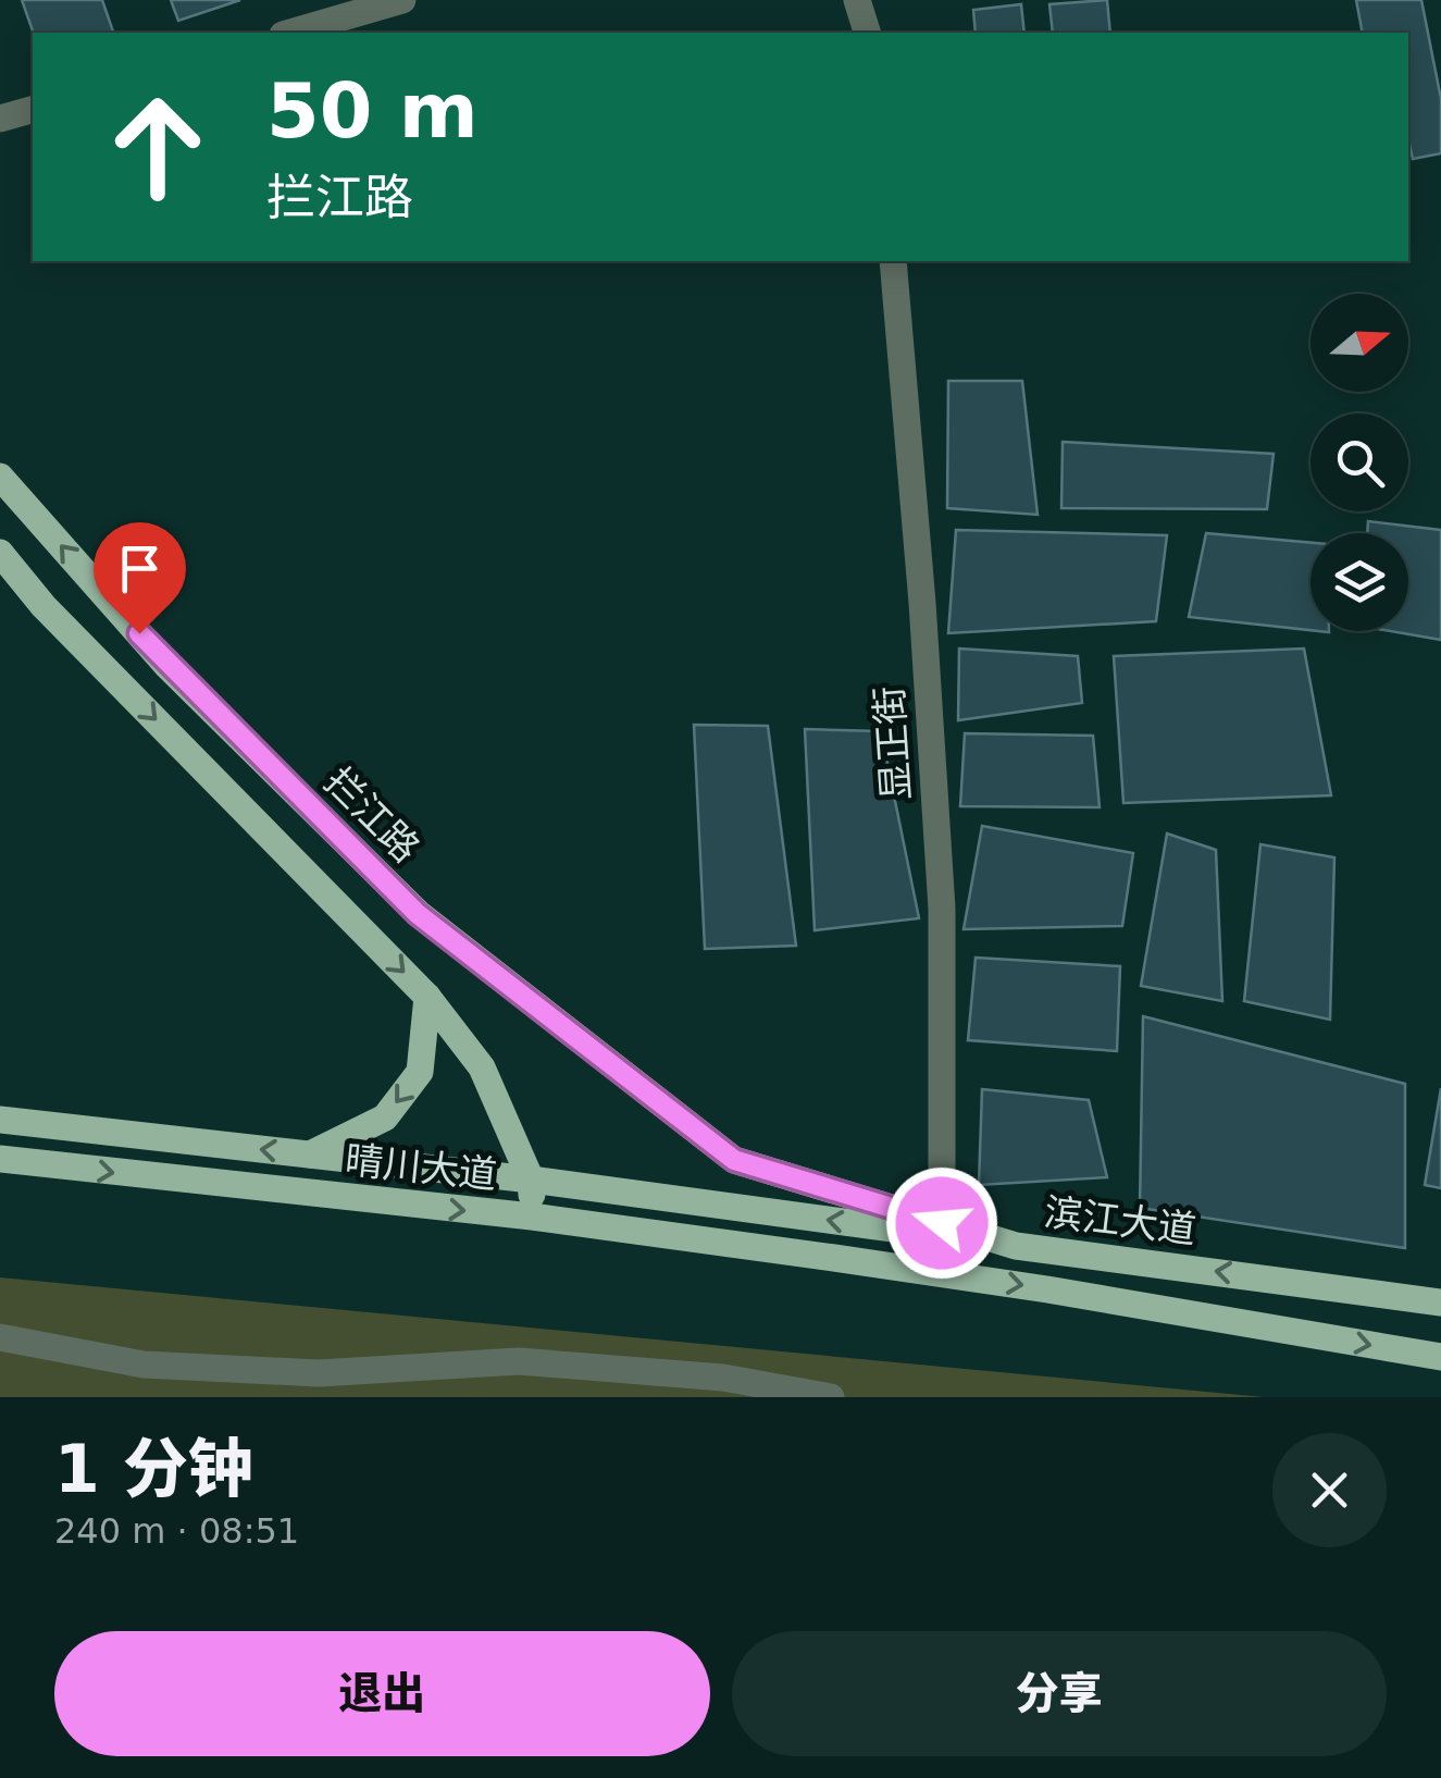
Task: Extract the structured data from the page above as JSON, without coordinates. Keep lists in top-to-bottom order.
{
  "streets": {
    "main road": ["拦江路", "晴川大道", "滨江大道"],
    "street": ["显正街"]
  },
  "crossings": [
    ["显正街", "滨江大道"],
    ["拦江路", "滨江大道"],
    ["晴川大道", "滨江大道"]
  ],
  "north": "right",
  "page": {
    "turn": ["50 m", "拦江路"],
    "heading": ["1 分钟", "240 m · 08:51"],
    "buttons": ["退出", "分享"]
  }
}
